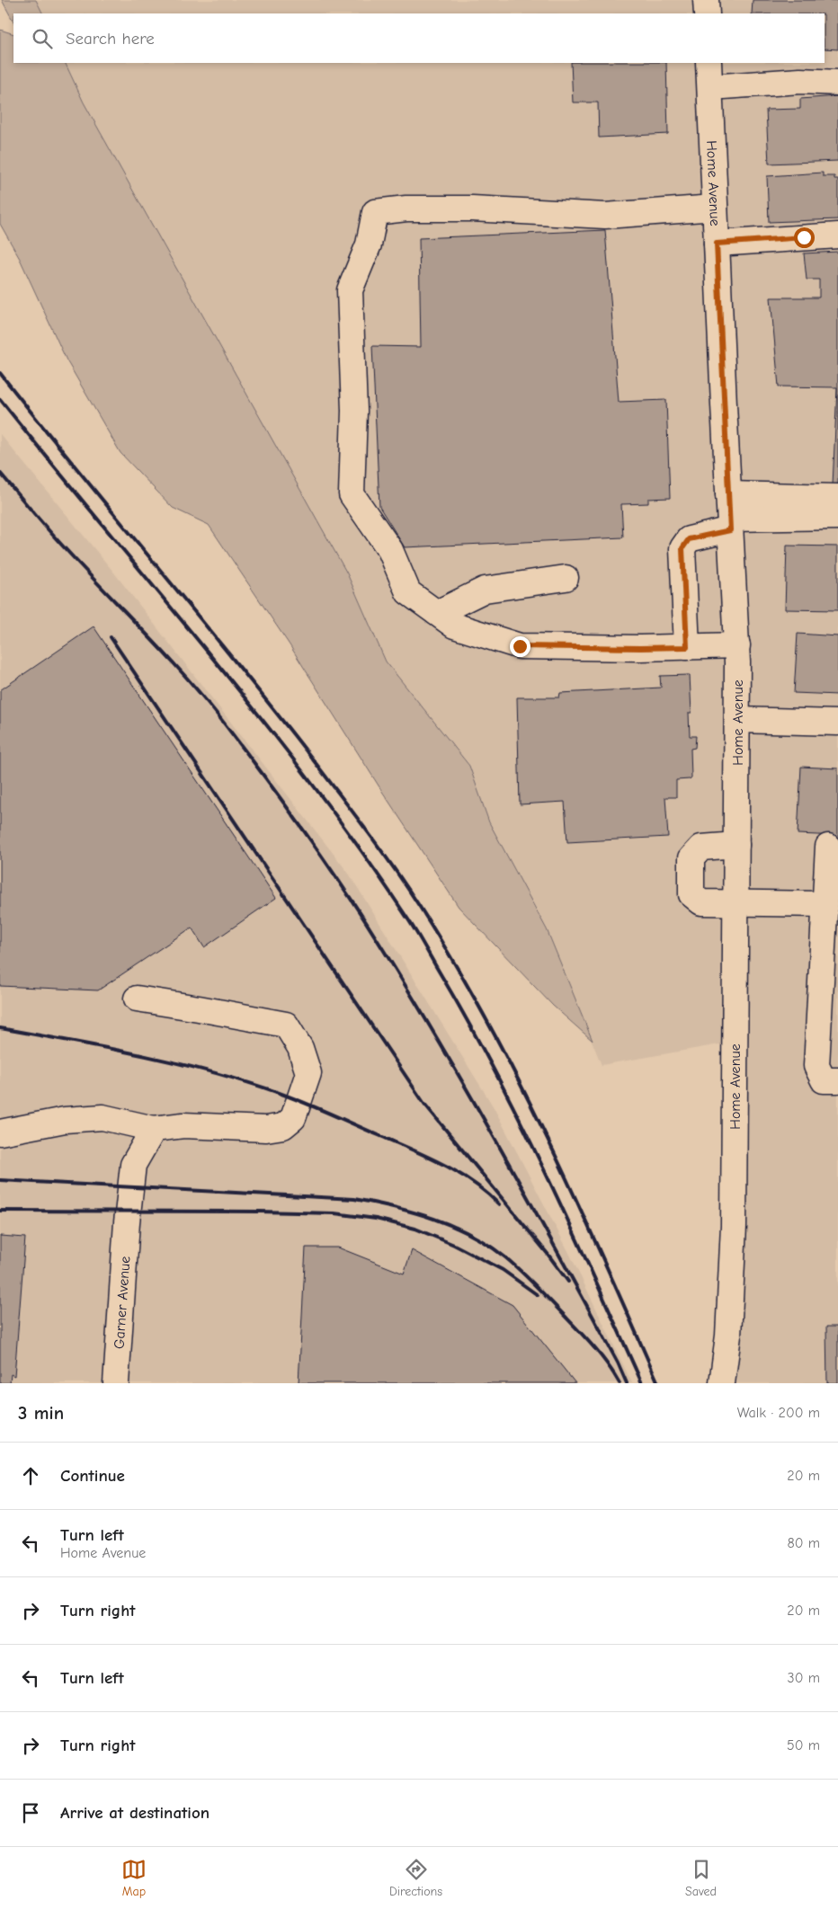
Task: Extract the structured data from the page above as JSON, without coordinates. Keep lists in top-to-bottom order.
{
  "streets": {
    "street": ["Home Avenue", "Garner Avenue"]
  },
  "page": {
    "search": "Search here",
    "heading": ["3 min", "Walk · 200 m"],
    "list": [
      ["Continue", "20 m"],
      ["Turn left", "Home Avenue", "80 m"],
      ["Turn right", "20 m"],
      ["Turn left", "30 m"],
      ["Turn right", "50 m"],
      "Arrive at destination"
    ],
    "nav": ["Map", "Directions", "Saved"]
  }
}
